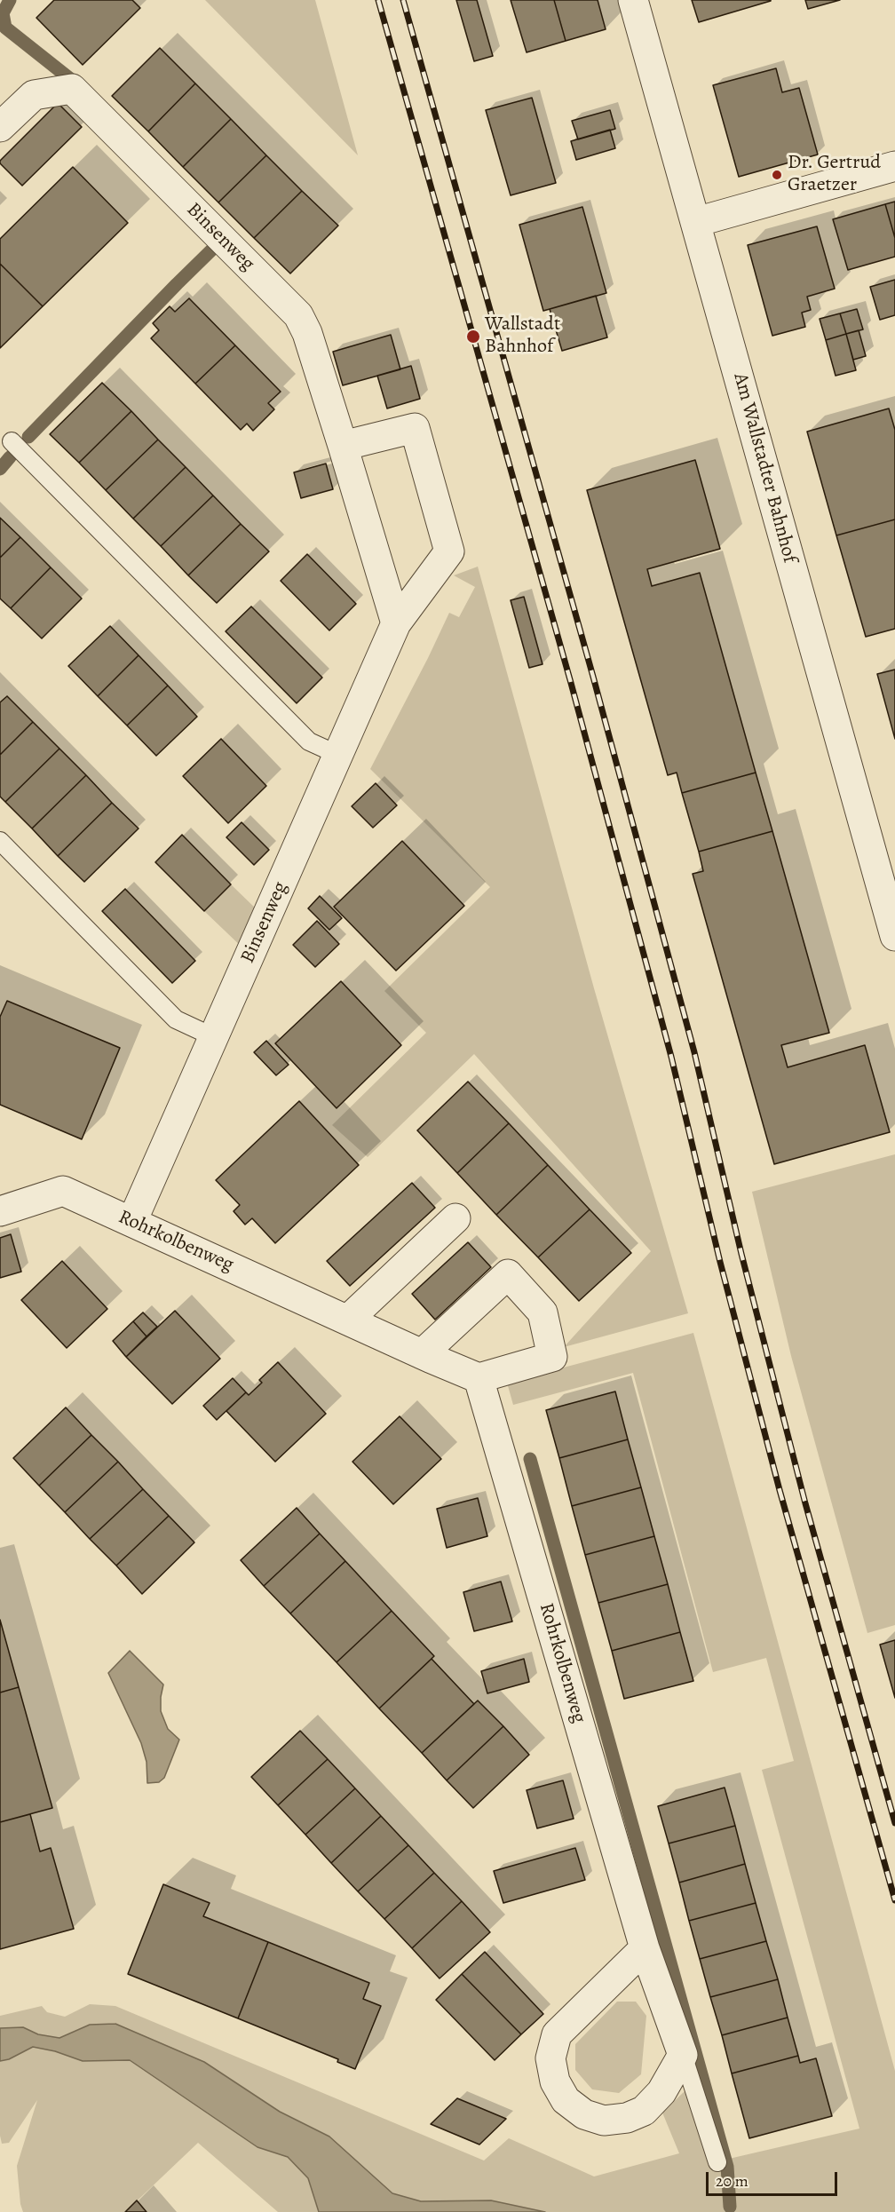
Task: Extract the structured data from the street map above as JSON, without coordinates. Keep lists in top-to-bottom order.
{
  "streets": {
    "street": ["Binsenweg", "Am Wallstadter Bahnhof", "Rohrkolbenweg"]
  },
  "crossings": [
    ["Binsenweg", "Rohrkolbenweg"]
  ],
  "places": ["Dr. Gertrud Graetzer", "Wallstadt Bahnhof"],
  "scale_bar": "20 m"
}
